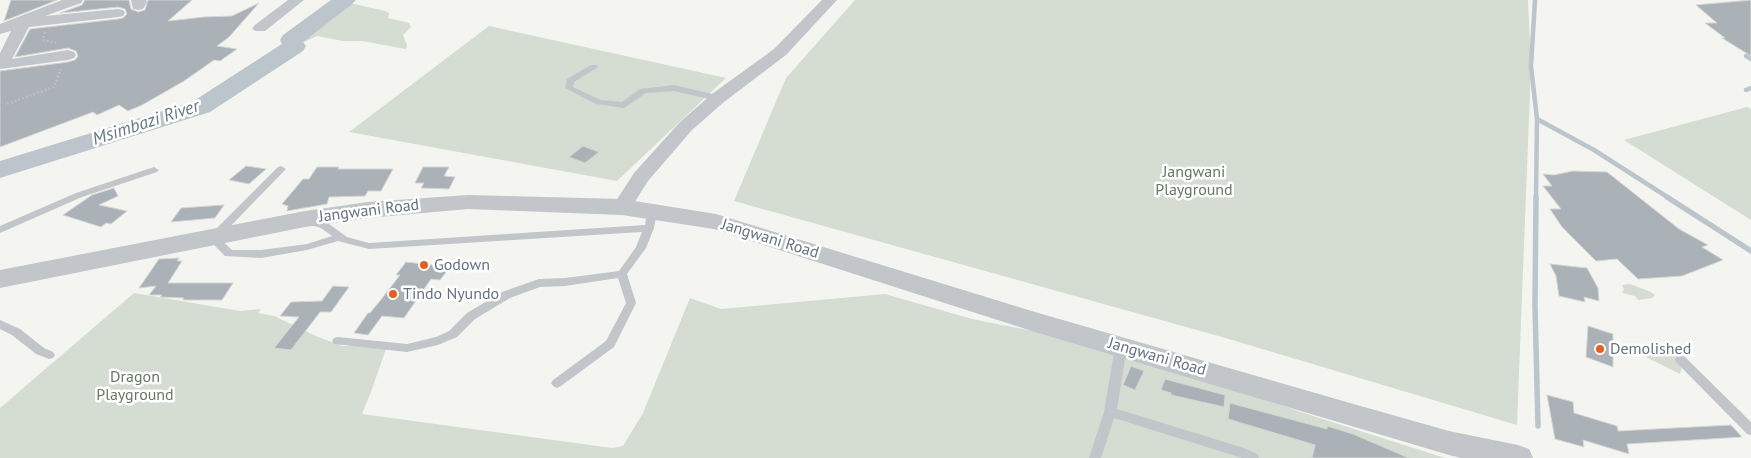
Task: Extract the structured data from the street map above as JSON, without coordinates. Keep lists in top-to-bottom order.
{
  "streets": {
    "street": ["Jangwani Road"]
  },
  "water": ["Msimbazi River"],
  "parks": ["Jangwani Playground", "Dragon Playground"],
  "places": ["Godown", "Tindo Nyundo", "Demolished"]
}
